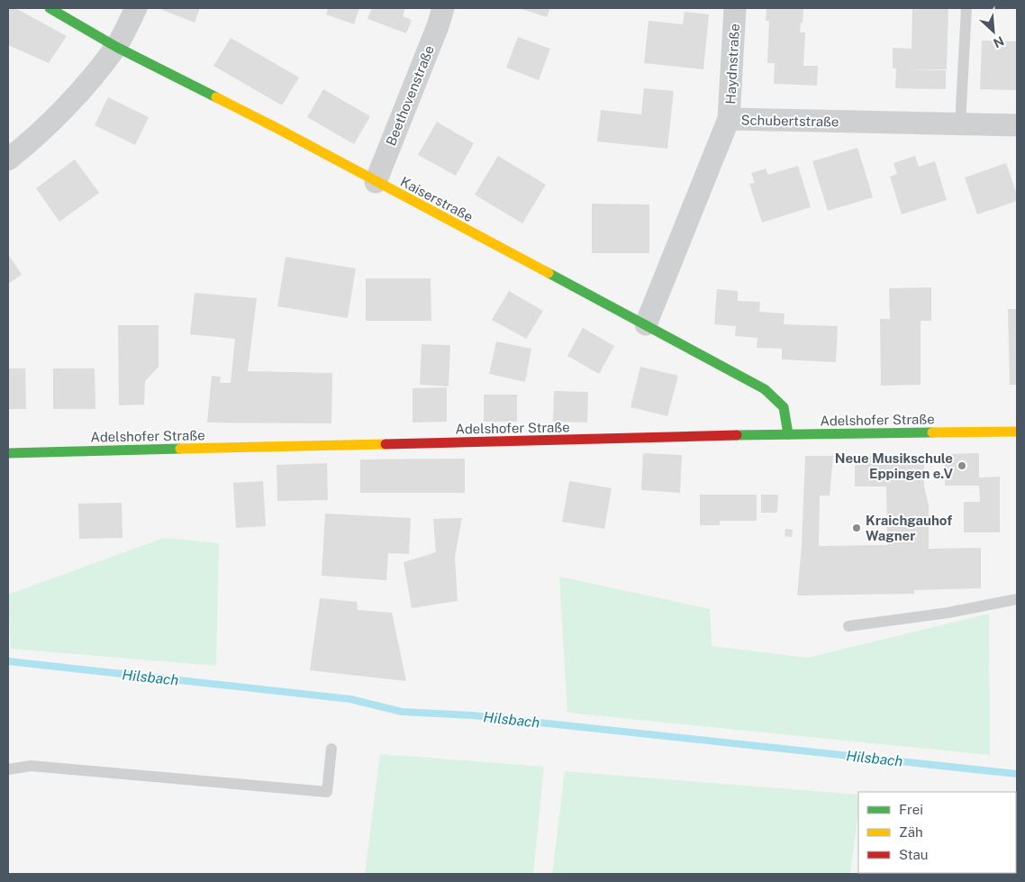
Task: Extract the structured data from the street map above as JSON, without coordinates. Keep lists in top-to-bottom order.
{
  "streets": {
    "street": [
      "Haydnstraße",
      "Beethovenstraße",
      "Schubertstraße",
      "Kaiserstraße",
      "Adelshofer Straße"
    ]
  },
  "crossings": [
    ["Haydnstraße", "Schubertstraße"],
    ["Beethovenstraße", "Kaiserstraße"],
    ["Schubertstraße", "Kaiserstraße"],
    ["Kaiserstraße", "Adelshofer Straße"]
  ],
  "water": ["Hilsbach"],
  "places": ["Neue Musikschule Eppingen e.V", "Kraichgauhof Wagner"],
  "legend": ["Frei", "Zäh", "Stau"],
  "north": "bottom right"
}
